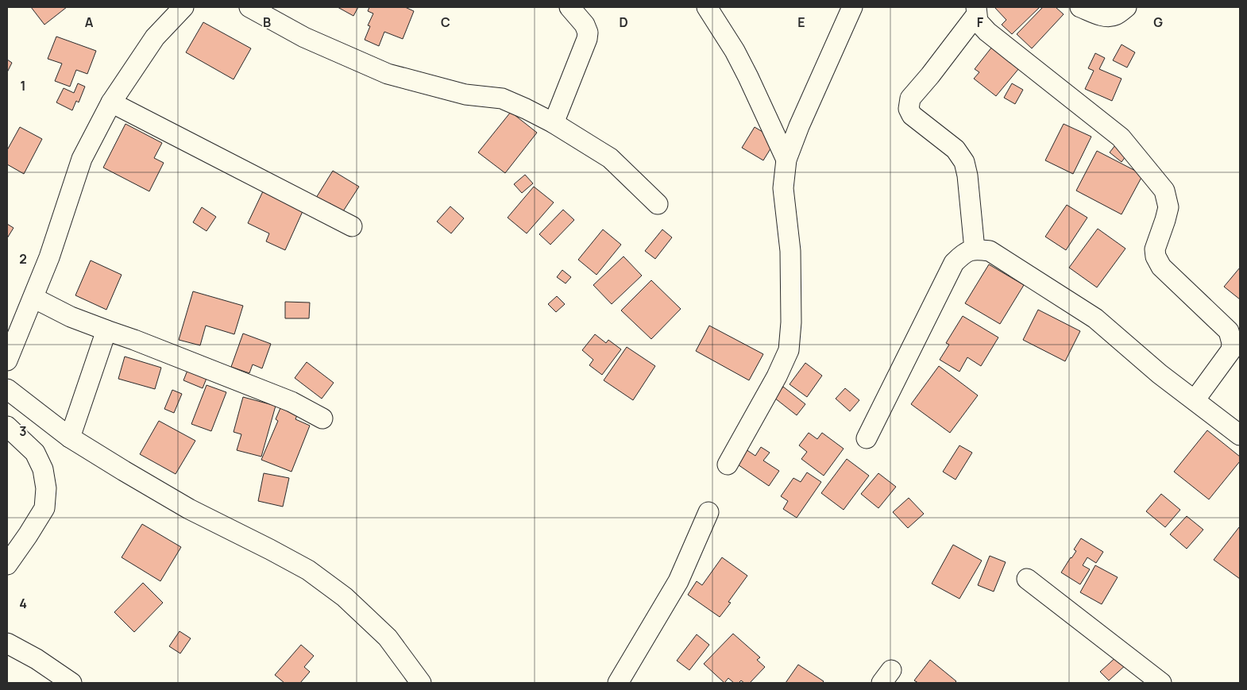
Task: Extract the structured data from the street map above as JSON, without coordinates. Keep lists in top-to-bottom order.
{
  "grid": {
    "columns": [
      "A",
      "B",
      "C",
      "D",
      "E",
      "F",
      "G"
    ],
    "rows": [
      "1",
      "2",
      "3",
      "4"
    ]
  }
}
